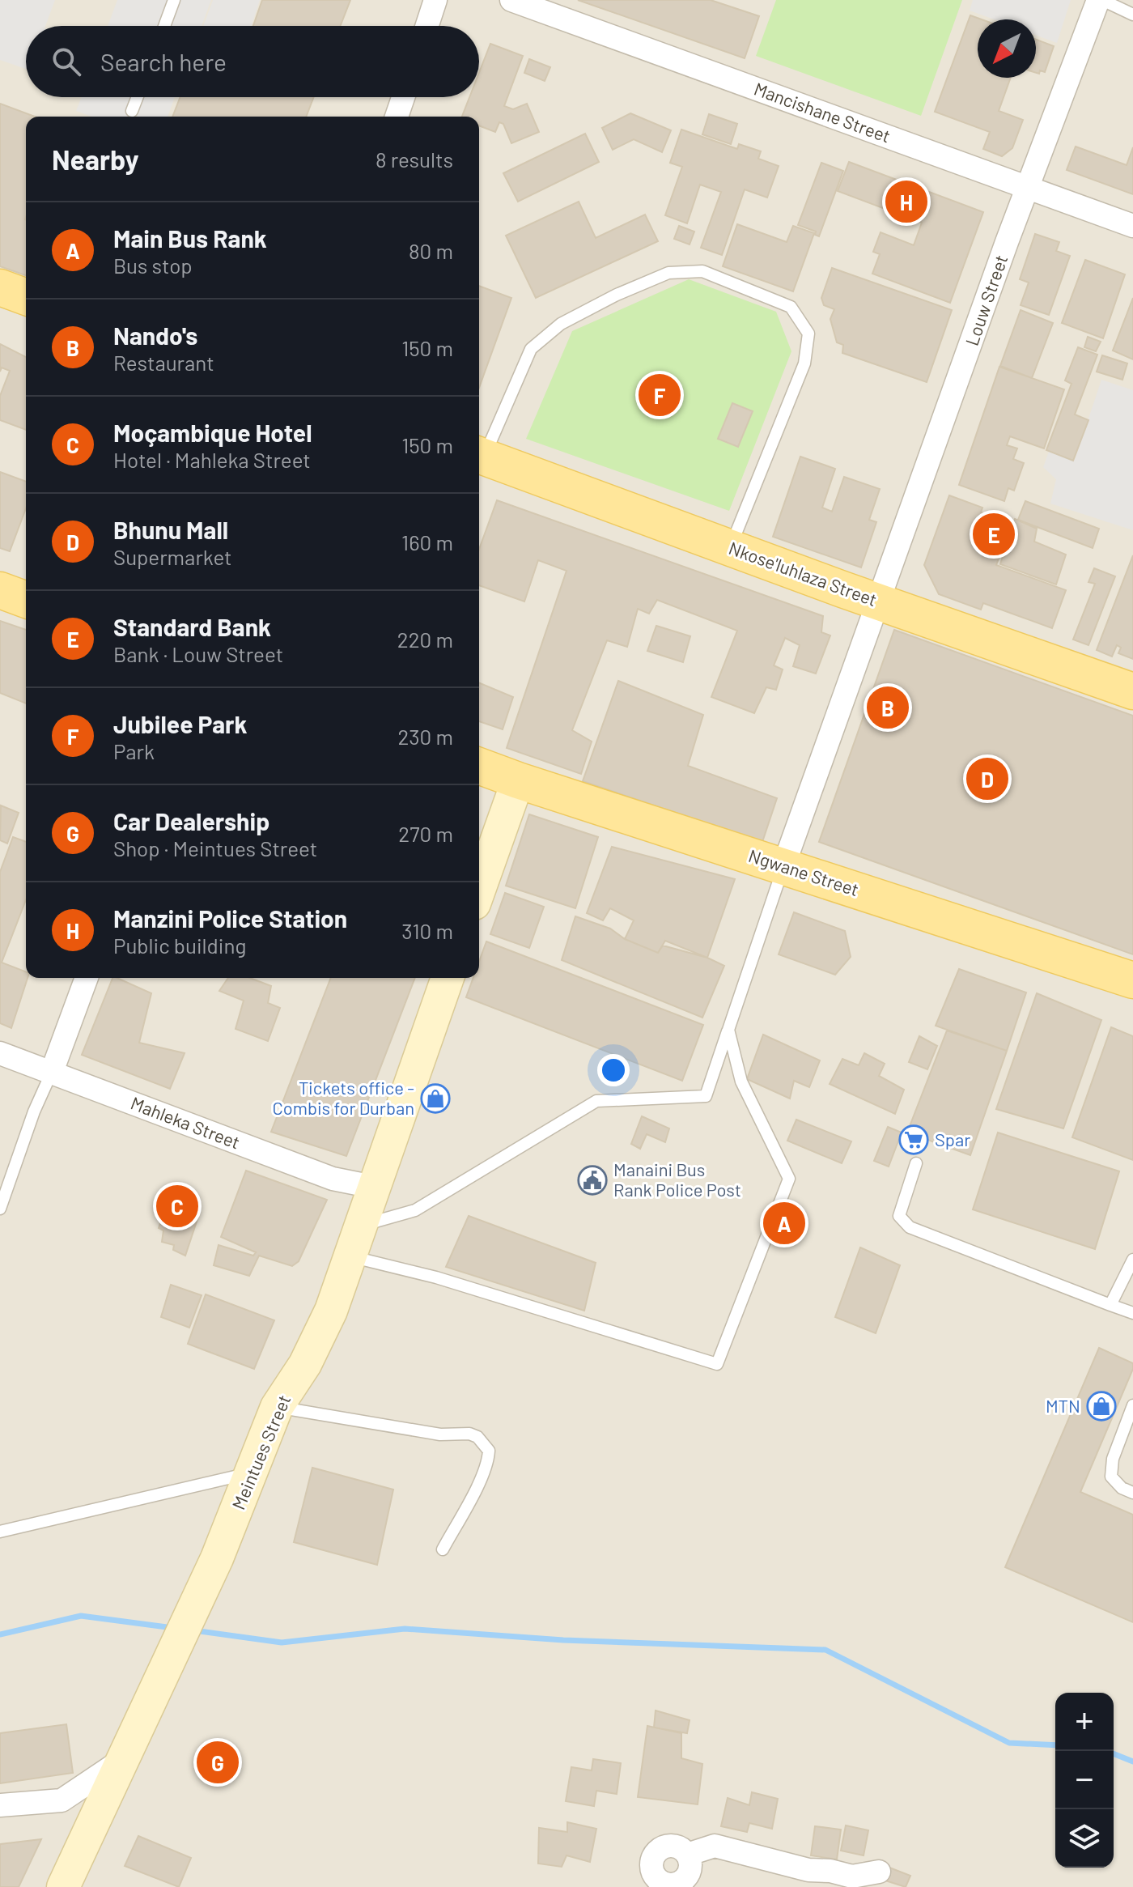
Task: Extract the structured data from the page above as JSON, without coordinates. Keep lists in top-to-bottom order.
{
  "streets": {
    "main road": ["Nkose'luhlaza Street", "Ngwane Street"],
    "street": [
      "Mancishane Street",
      "Louw Street",
      "Mahleka Street",
      "Meintues Street"
    ]
  },
  "crossings": [
    ["Mancishane Street", "Louw Street"],
    ["Louw Street", "Nkose'luhlaza Street"],
    ["Louw Street", "Ngwane Street"],
    ["Mahleka Street", "Meintues Street"]
  ],
  "places": {
    "shop": ["Tickets office - Combis for Durban", "MTN"],
    "supermarket": ["Spar"],
    "public building": ["Manaini Bus Rank Police Post"]
  },
  "north": "bottom left",
  "page": {
    "search": "Search here",
    "heading": ["Nearby", "8 results"],
    "pins": [
      "H",
      "F",
      "E",
      "B",
      "D",
      "C",
      "A",
      "G"
    ],
    "list": [
      {
        "mark": "A",
        "name": "Main Bus Rank",
        "note": "Bus stop",
        "value": "80 m"
      },
      {
        "mark": "B",
        "name": "Nando's",
        "note": "Restaurant",
        "value": "150 m"
      },
      {
        "mark": "C",
        "name": "Moçambique Hotel",
        "note": "Hotel · Mahleka Street",
        "value": "150 m"
      },
      {
        "mark": "D",
        "name": "Bhunu Mall",
        "note": "Supermarket",
        "value": "160 m"
      },
      {
        "mark": "E",
        "name": "Standard Bank",
        "note": "Bank · Louw Street",
        "value": "220 m"
      },
      {
        "mark": "F",
        "name": "Jubilee Park",
        "note": "Park",
        "value": "230 m"
      },
      {
        "mark": "G",
        "name": "Car Dealership",
        "note": "Shop · Meintues Street",
        "value": "270 m"
      },
      {
        "mark": "H",
        "name": "Manzini Police Station",
        "note": "Public building",
        "value": "310 m"
      }
    ],
    "map_buttons": ["+", "−"]
  }
}
